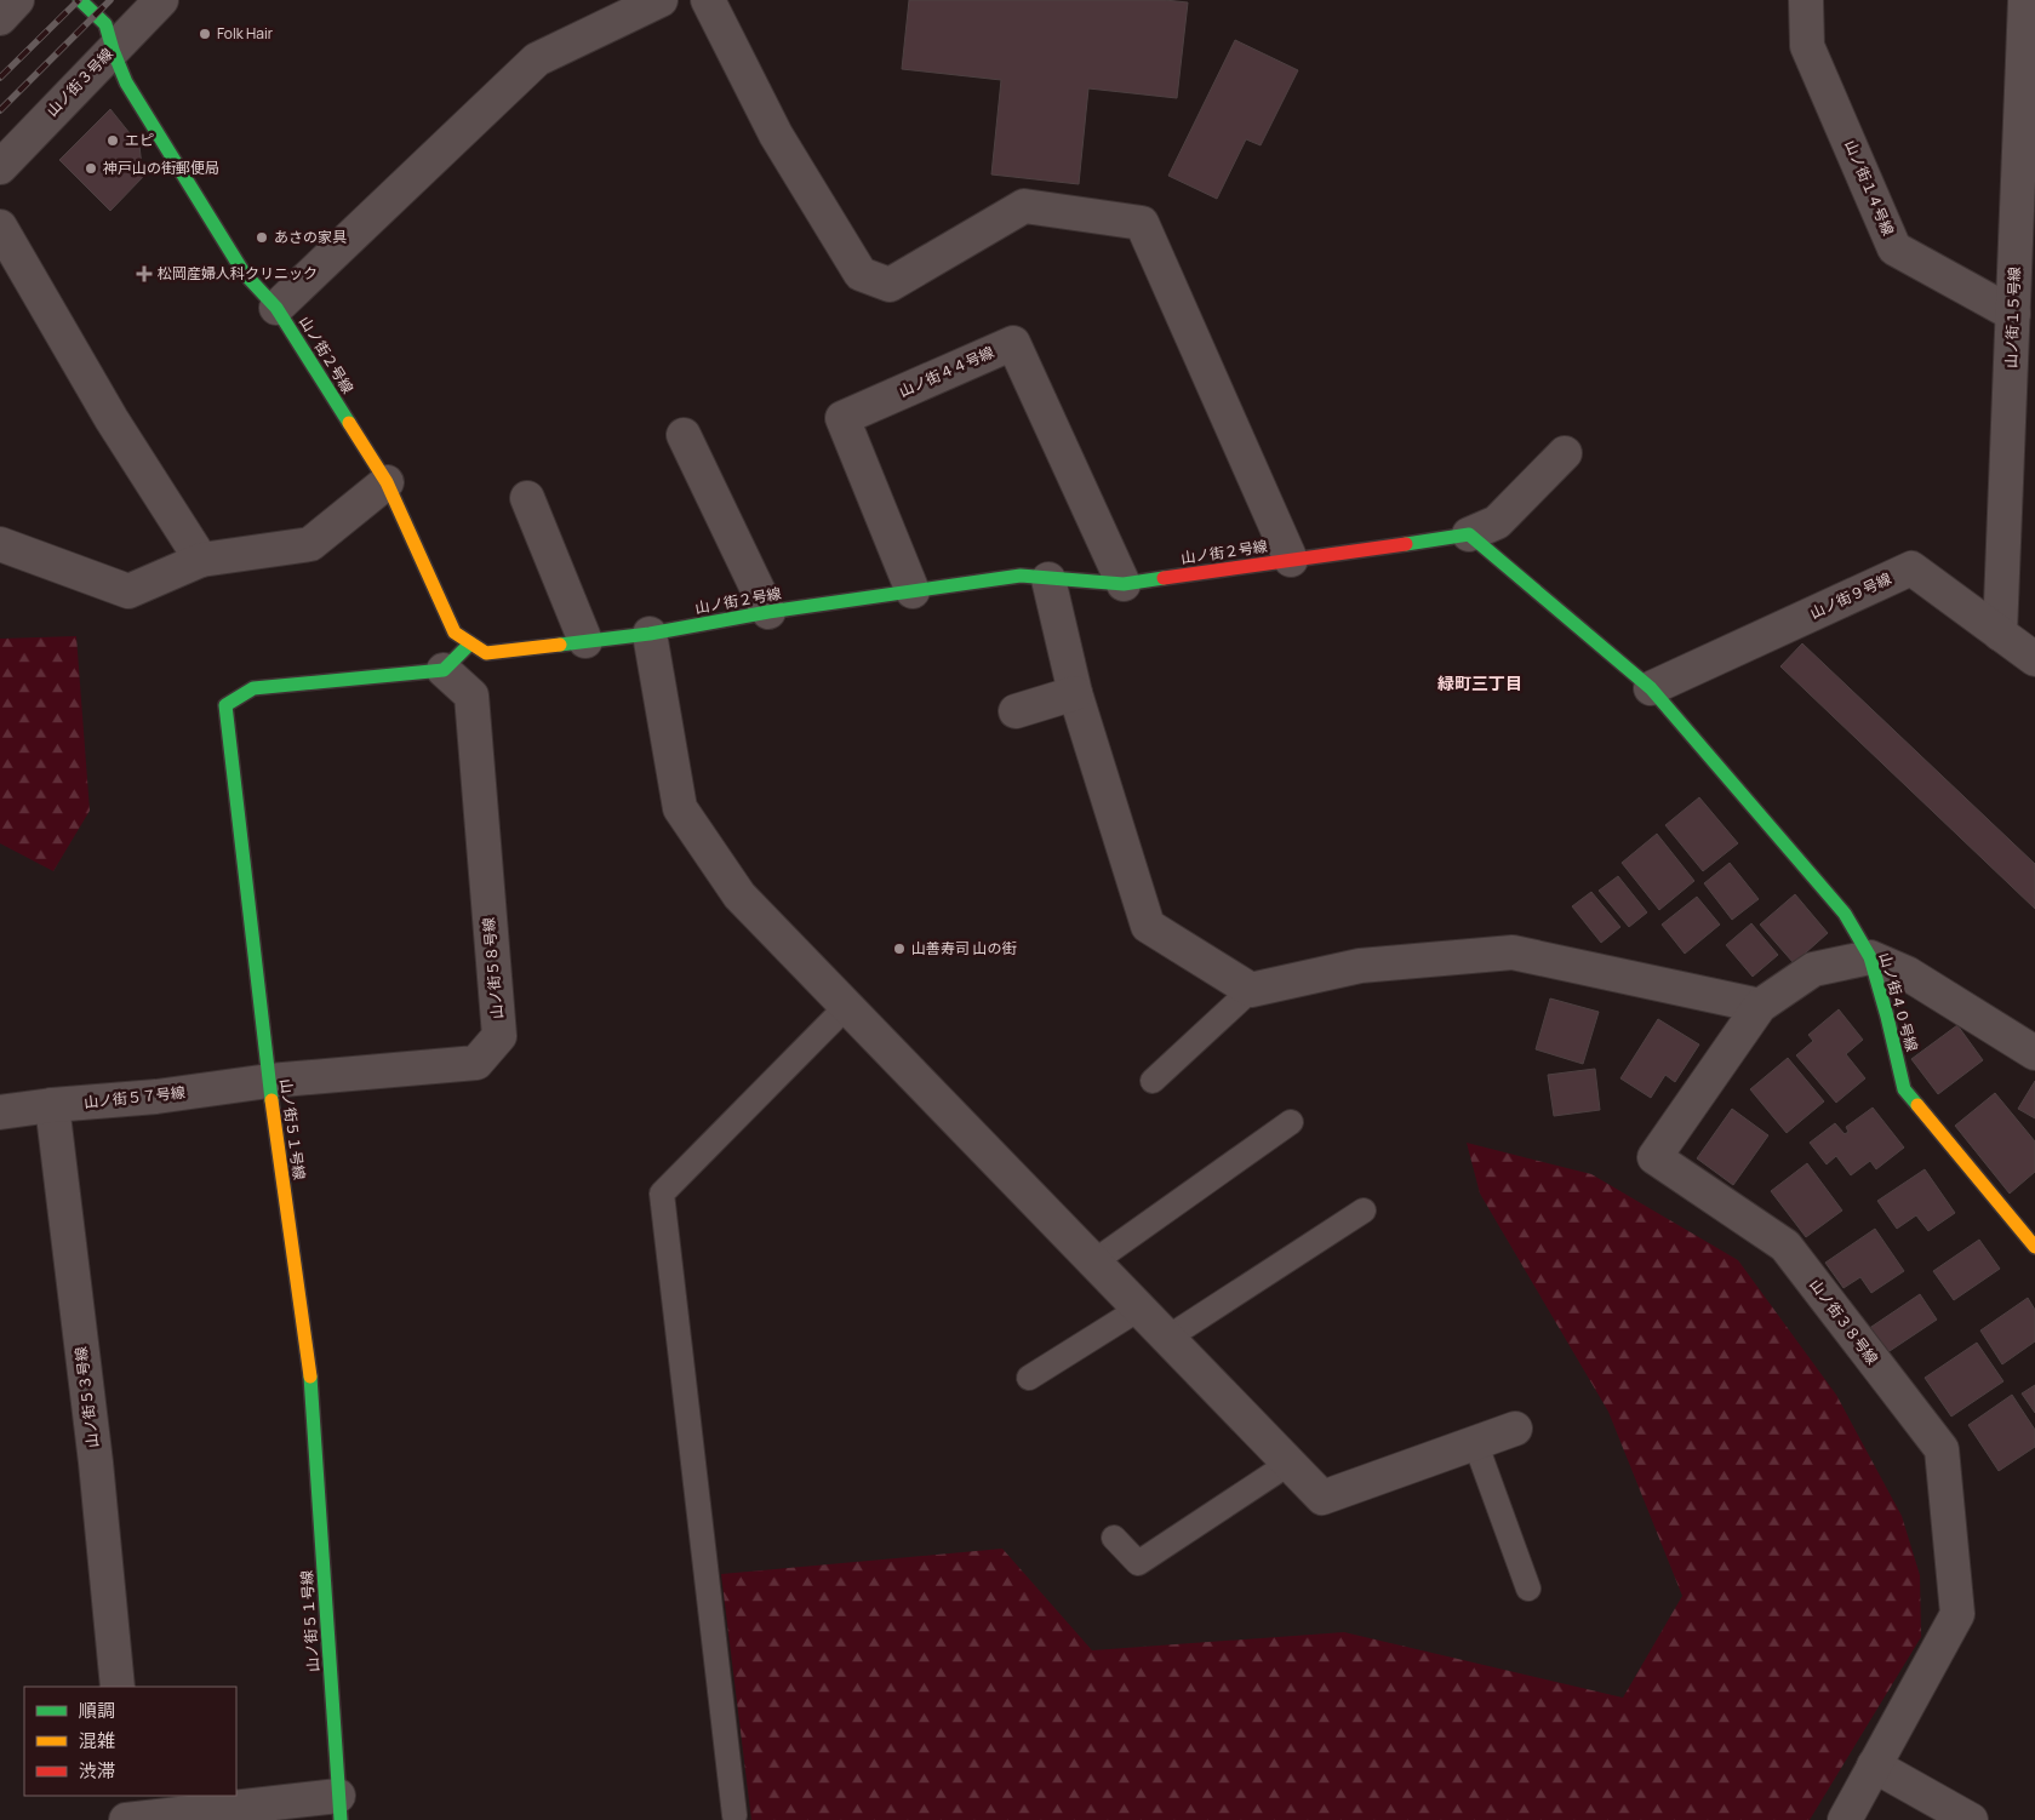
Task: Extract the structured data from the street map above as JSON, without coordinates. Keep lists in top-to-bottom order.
{
  "streets": {
    "street": [
      "山ノ街３号線",
      "山ノ街１４号線",
      "山ノ街１５号線",
      "山ノ街２号線",
      "山ノ街４４号線",
      "山ノ街９号線",
      "山ノ街５８号線",
      "山ノ街４０号線",
      "山ノ街５７号線",
      "山ノ街５１号線",
      "山ノ街３８号線",
      "山ノ街５３号線"
    ]
  },
  "crossings": [
    ["山ノ街３号線", "山ノ街２号線"],
    ["山ノ街１４号線", "山ノ街１５号線"],
    ["山ノ街１５号線", "山ノ街９号線"],
    ["山ノ街２号線", "山ノ街４４号線"],
    ["山ノ街９号線", "山ノ街４０号線"],
    ["山ノ街５８号線", "山ノ街５７号線"],
    ["山ノ街５８号線", "山ノ街５１号線"],
    ["山ノ街４０号線", "山ノ街３８号線"],
    ["山ノ街５７号線", "山ノ街５１号線"],
    ["山ノ街５７号線", "山ノ街５３号線"]
  ],
  "districts": ["緑町三丁目"],
  "places": {
    "other": [
      "Folk Hair",
      "エピ",
      "神戸山の街郵便局",
      "あさの家具",
      "山善寿司 山の街"
    ],
    "health": ["松岡産婦人科クリニック"]
  },
  "legend": ["順調", "混雑", "渋滞"]
}
